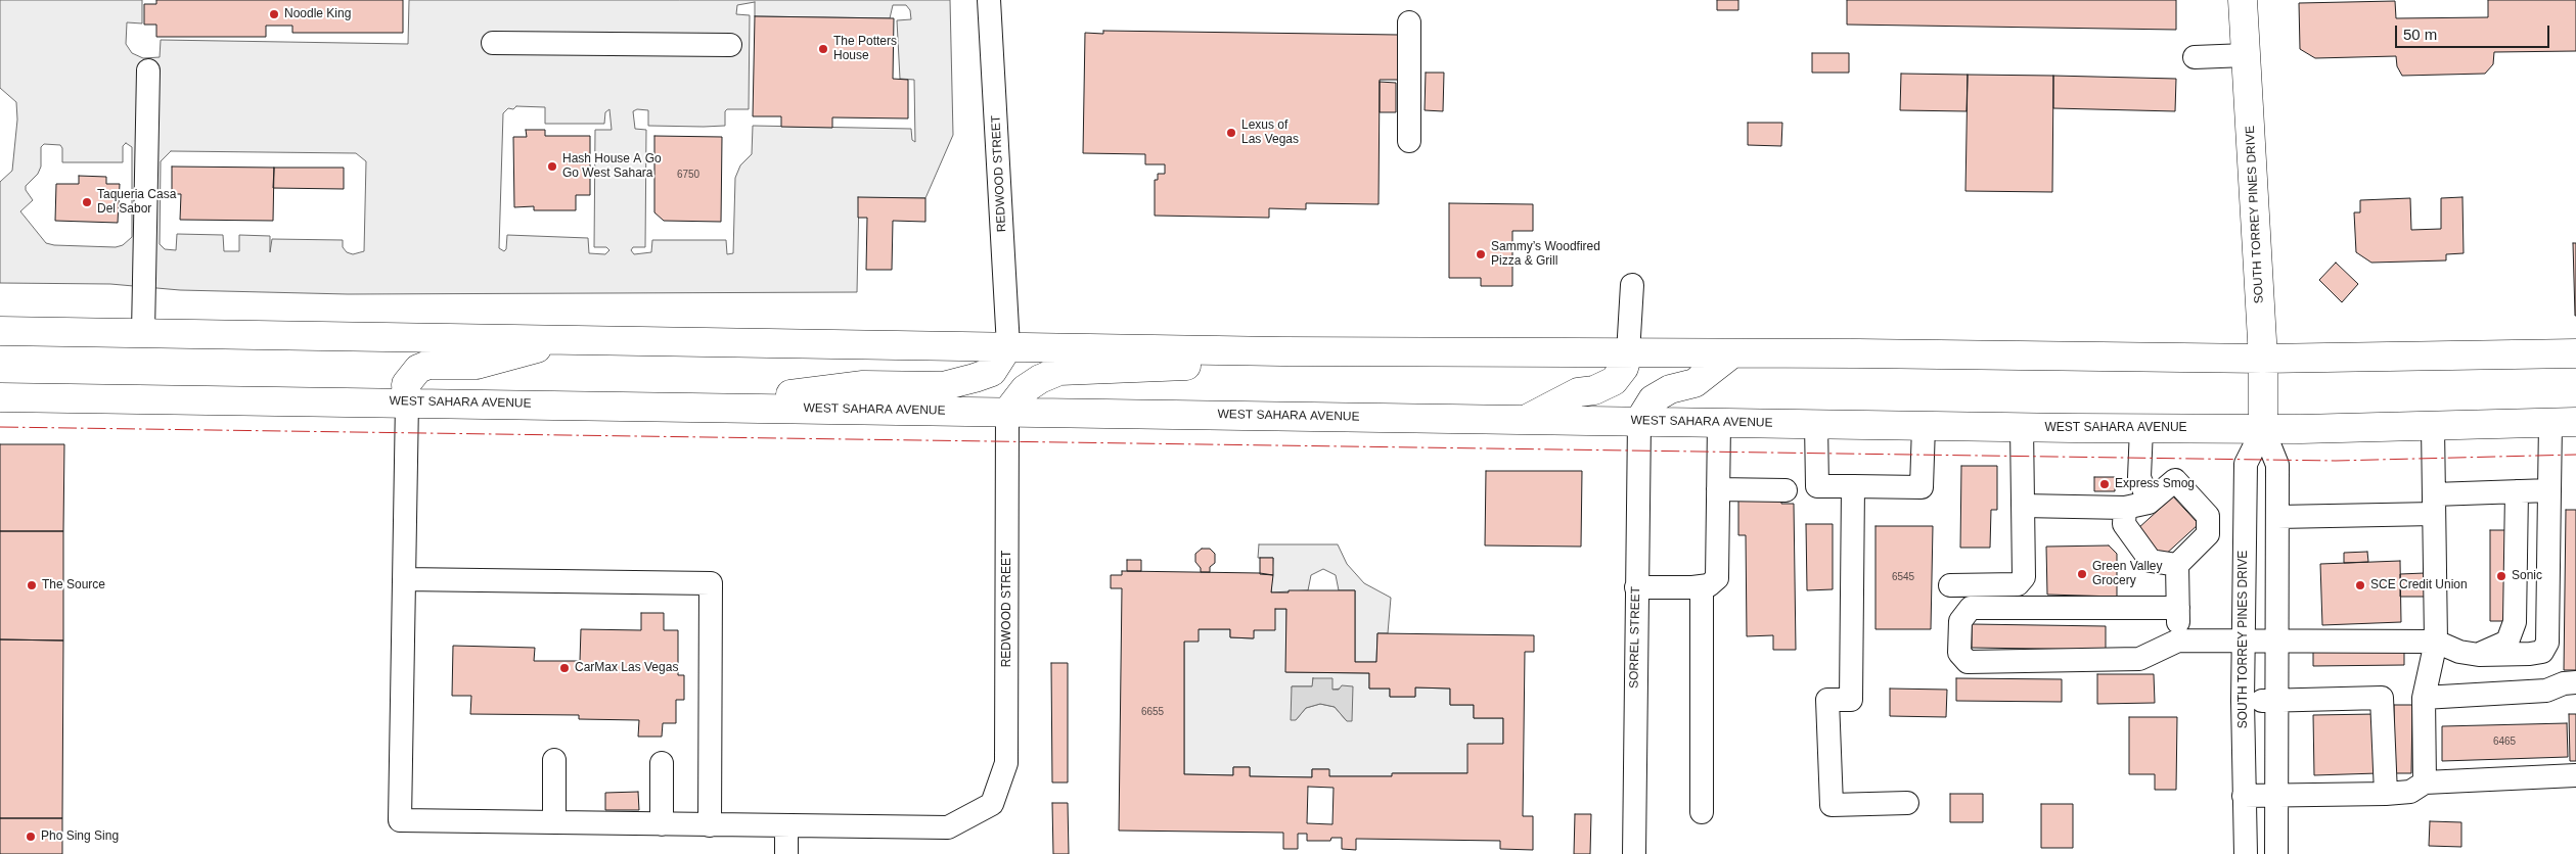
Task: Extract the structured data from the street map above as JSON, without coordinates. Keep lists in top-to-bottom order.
{
  "streets": {
    "main road": ["SOUTH TORREY PINES DRIVE", "WEST SAHARA AVENUE"],
    "street": ["REDWOOD STREET", "SORREL STREET"]
  },
  "crossings": [
    ["REDWOOD STREET", "WEST SAHARA AVENUE"],
    ["SOUTH TORREY PINES DRIVE", "WEST SAHARA AVENUE"],
    ["WEST SAHARA AVENUE", "SORREL STREET"]
  ],
  "places": [
    "Noodle King",
    "The Potters House",
    "Lexus of Las Vegas",
    "Hash House A Go Go West Sahara",
    "Taqueria Casa Del Sabor",
    "Sammy’s Woodfired Pizza & Grill",
    "Express Smog",
    "Green Valley Grocery",
    "Sonic",
    "The Source",
    "SCE Credit Union",
    "CarMax Las Vegas",
    "Pho Sing Sing"
  ],
  "house_numbers": [
    "6750",
    "6545",
    "6655",
    "6465"
  ],
  "scale_bar": "50 m"
}
